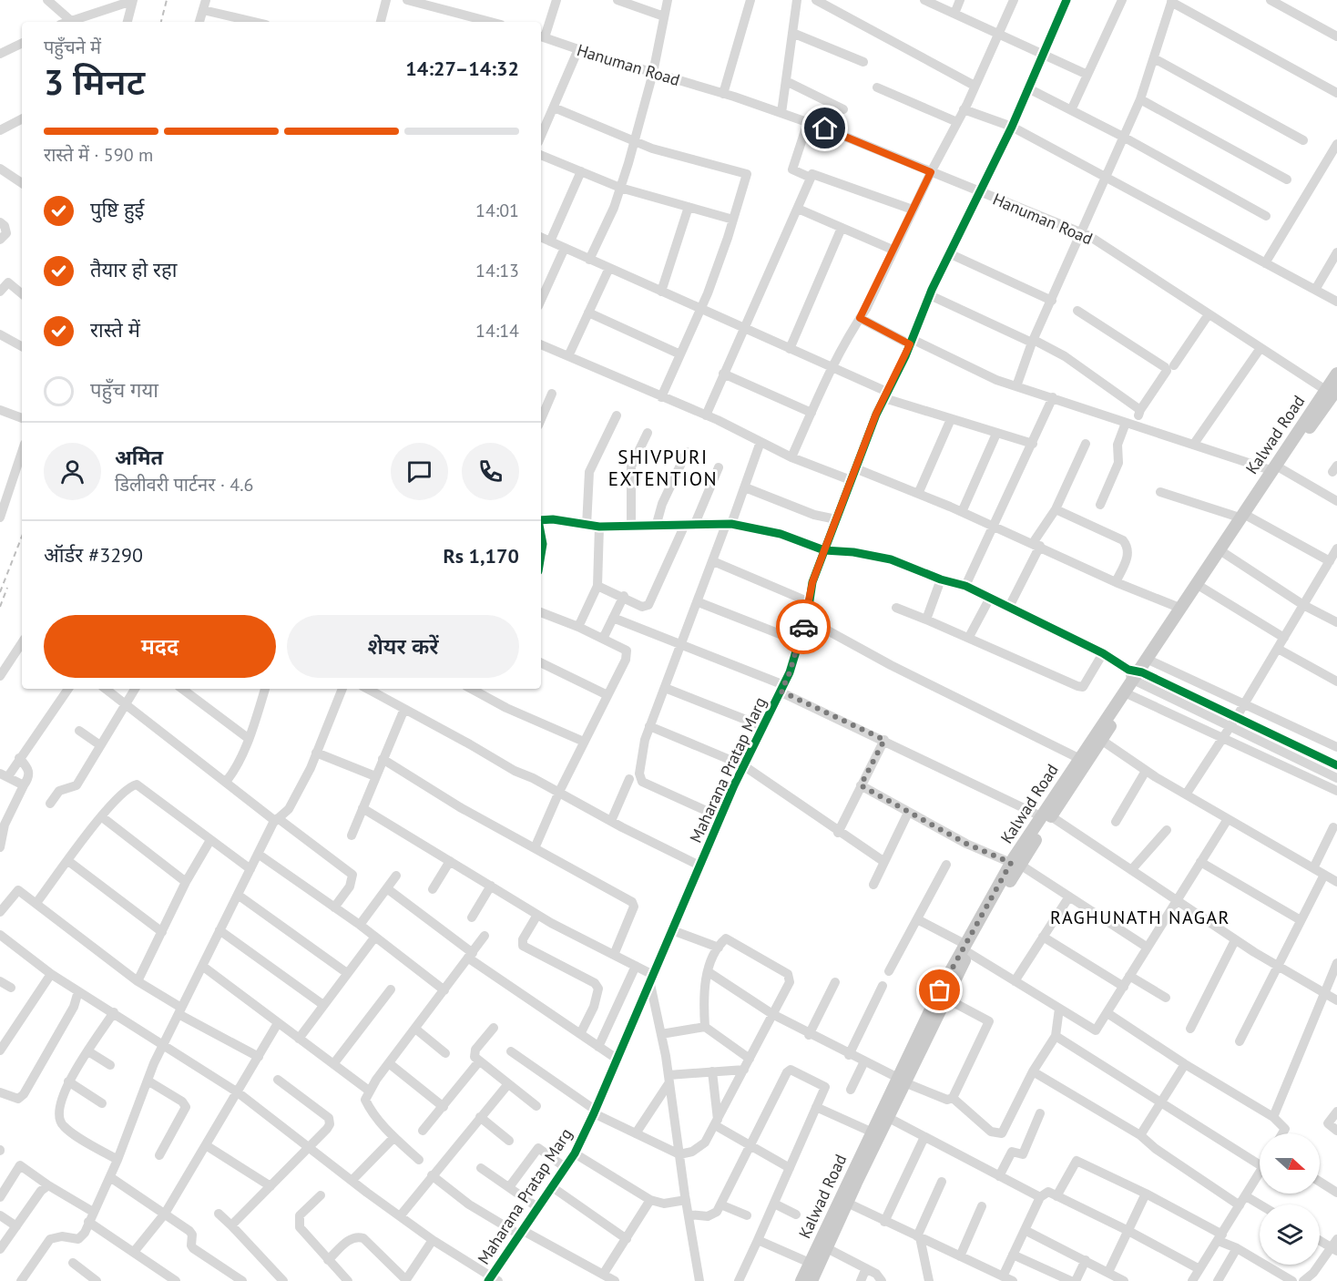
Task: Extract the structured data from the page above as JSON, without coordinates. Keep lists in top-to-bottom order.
{
  "streets": {
    "main road": ["Kalwad Road"],
    "street": ["Hanuman Road", "Maharana Pratap Marg"]
  },
  "crossings": [
    ["Hanuman Road", "Kalwad Road"],
    ["Hanuman Road", "Maharana Pratap Marg"]
  ],
  "districts": ["SHIVPURI EXTENTION", "RAGHUNATH NAGAR"],
  "north": "right",
  "page": {
    "heading": ["3 मिनट", "पहुँचने में", "14:27–14:32"],
    "panel": [
      "अमित",
      "डिलीवरी पार्टनर · 4.6",
      "ऑर्डर #3290",
      "Rs 1,170"
    ],
    "bar": "रास्ते में · 590 m",
    "list": [
      ["पुष्टि हुई", "14:01"],
      ["तैयार हो रहा", "14:13"],
      ["रास्ते में", "14:14"],
      "पहुँच गया"
    ],
    "buttons": ["मदद", "शेयर करें"]
  }
}
